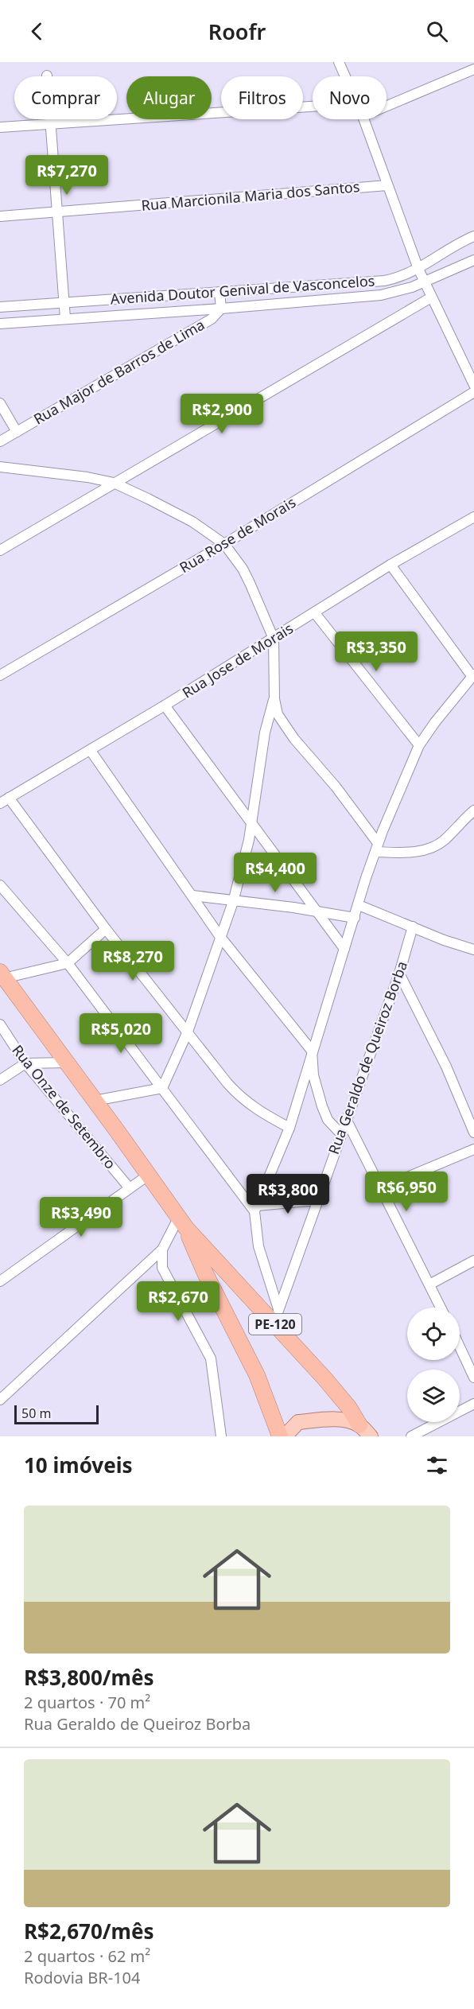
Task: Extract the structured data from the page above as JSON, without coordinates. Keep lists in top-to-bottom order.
{
  "streets": {
    "highway": ["PE-120"],
    "street": [
      "Rua Marcionila Maria dos Santos",
      "Avenida Doutor Genival de Vasconcelos",
      "Rua Major de Barros de Lima",
      "Rua Rose de Morais",
      "Rua Jose de Morais",
      "Rua Geraldo de Queiroz Borba",
      "Rua Onze de Setembro"
    ]
  },
  "crossings": [
    ["Avenida Doutor Genival de Vasconcelos", "Rua Major de Barros de Lima"],
    ["Rua Geraldo de Queiroz Borba", "PE-120"]
  ],
  "scale_bar": "50 m",
  "page": {
    "header": "Roofr",
    "chip": [
      "Comprar",
      "Alugar",
      "Filtros",
      "Novo"
    ],
    "price": [
      "R$7,270",
      "R$2,900",
      "R$3,350",
      "R$4,400",
      "R$8,270",
      "R$5,020",
      "R$6,950",
      "R$3,800",
      "R$3,490",
      "R$2,670"
    ],
    "scale": "50 m",
    "heading": "10 imóveis",
    "list": [
      {
        "name": "R$3,800/mês",
        "note": "2 quartos · 70 m² · Rua Geraldo de Queiroz Borba"
      },
      {
        "name": "R$2,670/mês",
        "note": "2 quartos · 62 m² · Rodovia BR-104"
      }
    ]
  }
}
